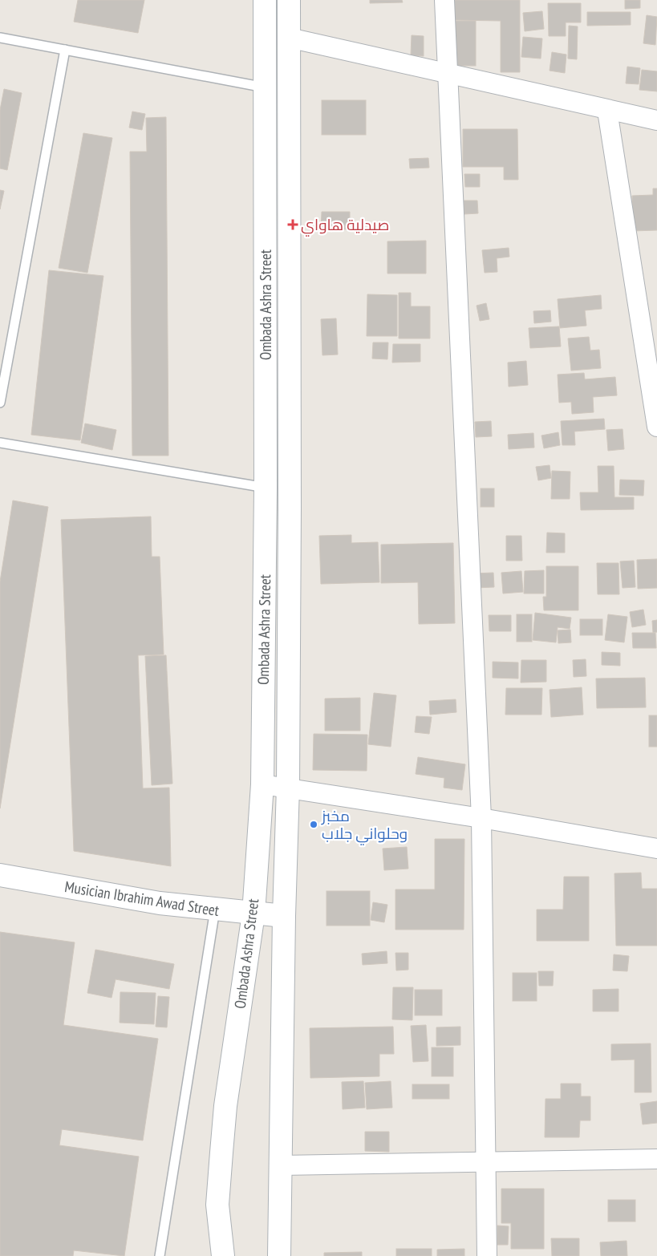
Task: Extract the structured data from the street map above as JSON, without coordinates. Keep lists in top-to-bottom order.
{
  "streets": {
    "main road": ["Ombada Ashra Street", "Musician Ibrahim Awad Street"]
  },
  "crossings": [
    ["Ombada Ashra Street", "Musician Ibrahim Awad Street"]
  ],
  "places": {
    "health": ["صيدلية هاواي"],
    "other": ["مخبز وحلواني جلاب"]
  }
}
